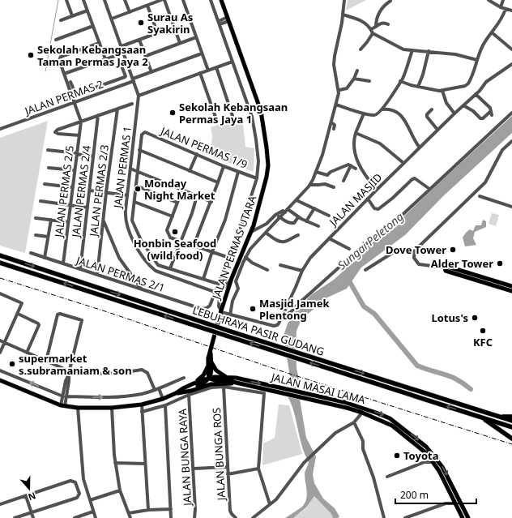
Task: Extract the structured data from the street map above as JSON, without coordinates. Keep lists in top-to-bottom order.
{
  "streets": {
    "highway": ["LEBUHRAYA PASIR GUDANG"],
    "main road": ["JALAN PERMAS UTARA", "JALAN MASAI LAMA"],
    "street": [
      "JALAN PERMAS 2",
      "JALAN PERMAS 1/9",
      "JALAN PERMAS 1",
      "JALAN PERMAS 2/3",
      "JALAN PERMAS 2/5",
      "JALAN PERMAS 2/4",
      "JALAN MASJID",
      "JALAN PERMAS 2/1",
      "JALAN BUNGA ROS",
      "JALAN BUNGA RAYA"
    ]
  },
  "crossings": [
    ["JALAN PERMAS 2", "JALAN PERMAS 1"],
    ["JALAN PERMAS 1", "JALAN PERMAS 2/1"],
    ["JALAN PERMAS 2/3", "JALAN PERMAS 2/1"],
    ["JALAN PERMAS 2/5", "JALAN PERMAS 2/1"],
    ["JALAN PERMAS 2/4", "JALAN PERMAS 2/1"],
    ["JALAN MASJID", "JALAN PERMAS UTARA"],
    ["JALAN PERMAS UTARA", "JALAN MASAI LAMA"]
  ],
  "water": ["Sungai Peletong"],
  "places": [
    "Surau As Syakirin",
    "Sekolah Kebangsaan Taman Permas Jaya 2",
    "Sekolah Kebangsaan Permas Jaya 1",
    "Monday Night Market",
    "Honbin Seafood (wild food)",
    "Dove Tower",
    "Alder Tower",
    "Masjid Jamek Plentong",
    "Lotus's",
    "KFC",
    "supermarket s.subramaniam & son",
    "Toyota"
  ],
  "scale_bar": "200 m",
  "north": "bottom"
}
